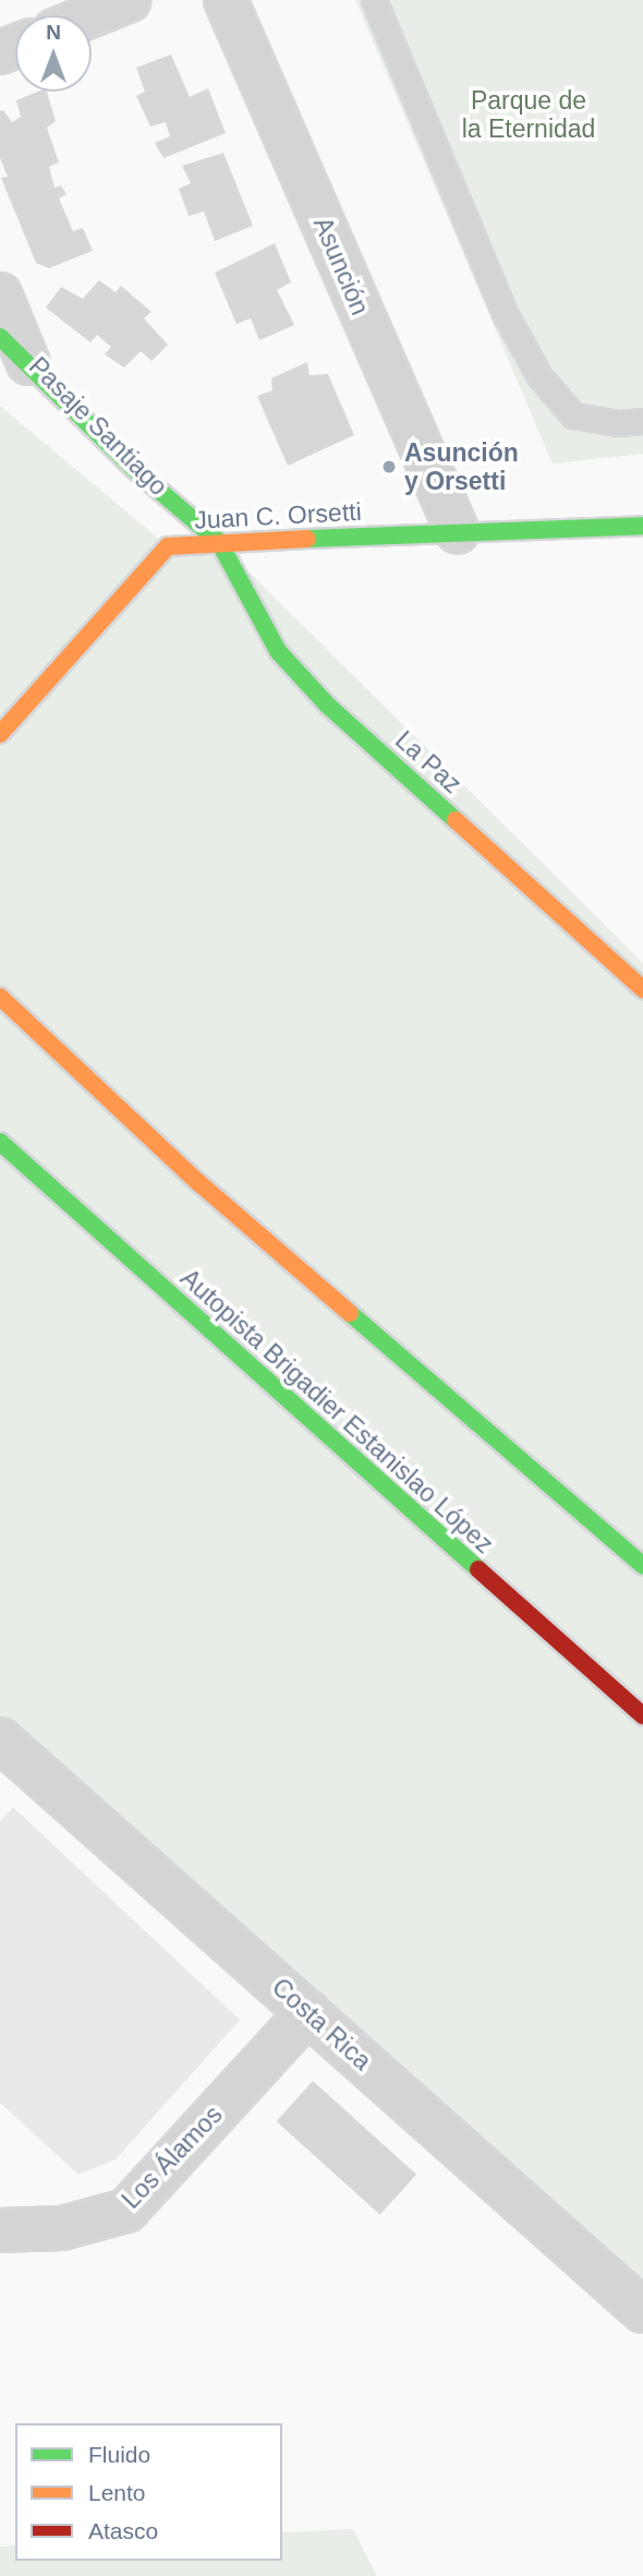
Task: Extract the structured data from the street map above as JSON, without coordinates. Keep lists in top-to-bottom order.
{
  "streets": {
    "main road": [
      "Pasaje Santiago",
      "Juan C. Orsetti",
      "La Paz",
      "Autopista Brigadier Estanislao López"
    ],
    "street": ["Asunción", "Costa Rica", "Los Álamos"]
  },
  "crossings": [
    ["Asunción", "Juan C. Orsetti"],
    ["Pasaje Santiago", "Juan C. Orsetti"],
    ["Pasaje Santiago", "La Paz"],
    ["Juan C. Orsetti", "La Paz"],
    ["Costa Rica", "Los Álamos"]
  ],
  "parks": ["Parque de la Eternidad"],
  "places": ["Asunción y Orsetti"],
  "legend": ["Fluido", "Lento", "Atasco"],
  "north": "top"
}
